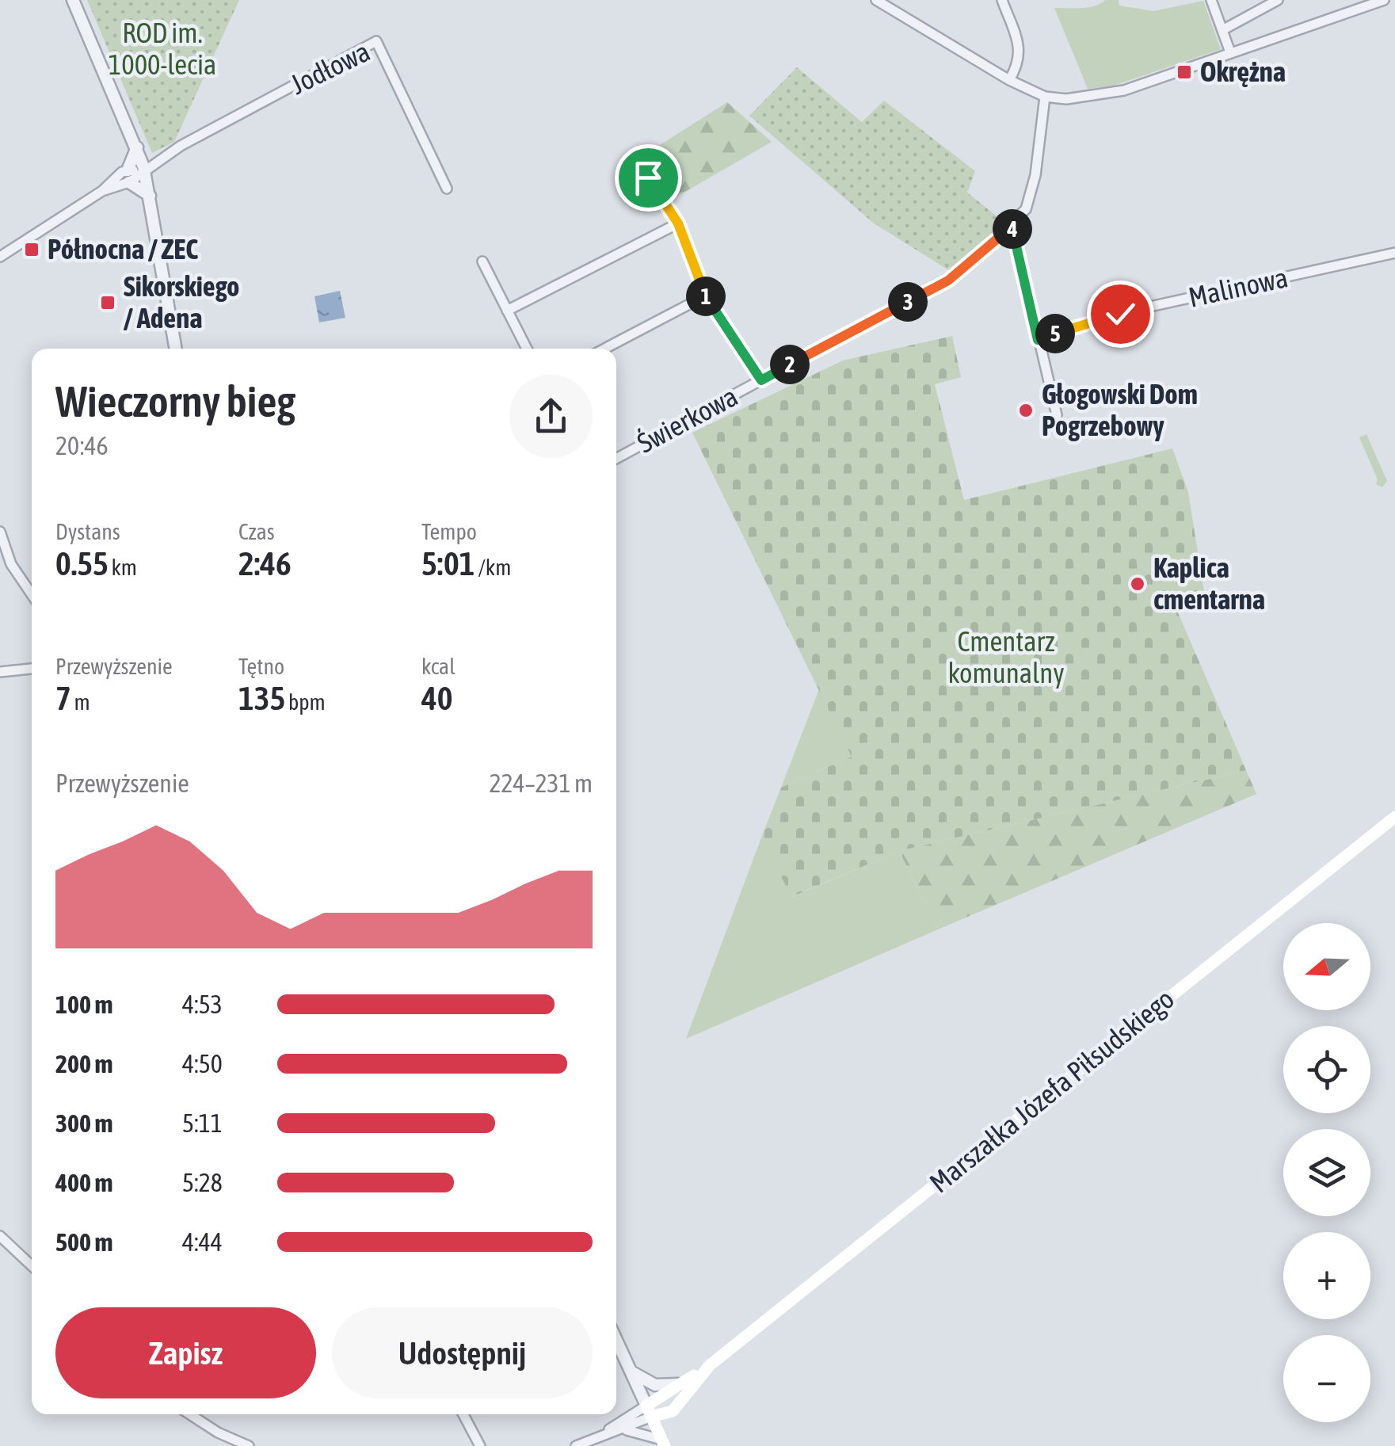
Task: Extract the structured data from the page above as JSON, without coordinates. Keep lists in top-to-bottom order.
{
  "streets": {
    "main road": ["Marszałka Józefa Piłsudskiego"],
    "street": ["Jodłowa", "Malinowa", "Świerkowa"]
  },
  "parks": ["ROD im. 1000-lecia", "Cmentarz komunalny"],
  "places": {
    "transit": ["Okrężna", "Północna / ZEC", "Sikorskiego / Adena"],
    "other": ["Głogowski Dom Pogrzebowy", "Kaplica cmentarna"]
  },
  "north": "left",
  "page": {
    "pins": [
      "4",
      "1",
      "3",
      "5",
      "2"
    ],
    "heading": ["Wieczorny bieg", "20:46"],
    "stats": [
      ["Dystans", "0.55 km"],
      ["Czas", "2:46"],
      ["Tempo", "5:01 /km"],
      ["Przewyższenie", "7 m"],
      ["Tętno", "135 bpm"],
      ["kcal", "40"]
    ],
    "chart": ["Przewyższenie", "224–231 m"],
    "map_buttons": ["+", "−"],
    "list": [
      {
        "name": "100 m",
        "note": "4:53"
      },
      {
        "name": "200 m",
        "note": "4:50"
      },
      {
        "name": "300 m",
        "note": "5:11"
      },
      {
        "name": "400 m",
        "note": "5:28"
      },
      {
        "name": "500 m",
        "note": "4:44"
      }
    ],
    "buttons": ["Zapisz", "Udostępnij"]
  }
}
